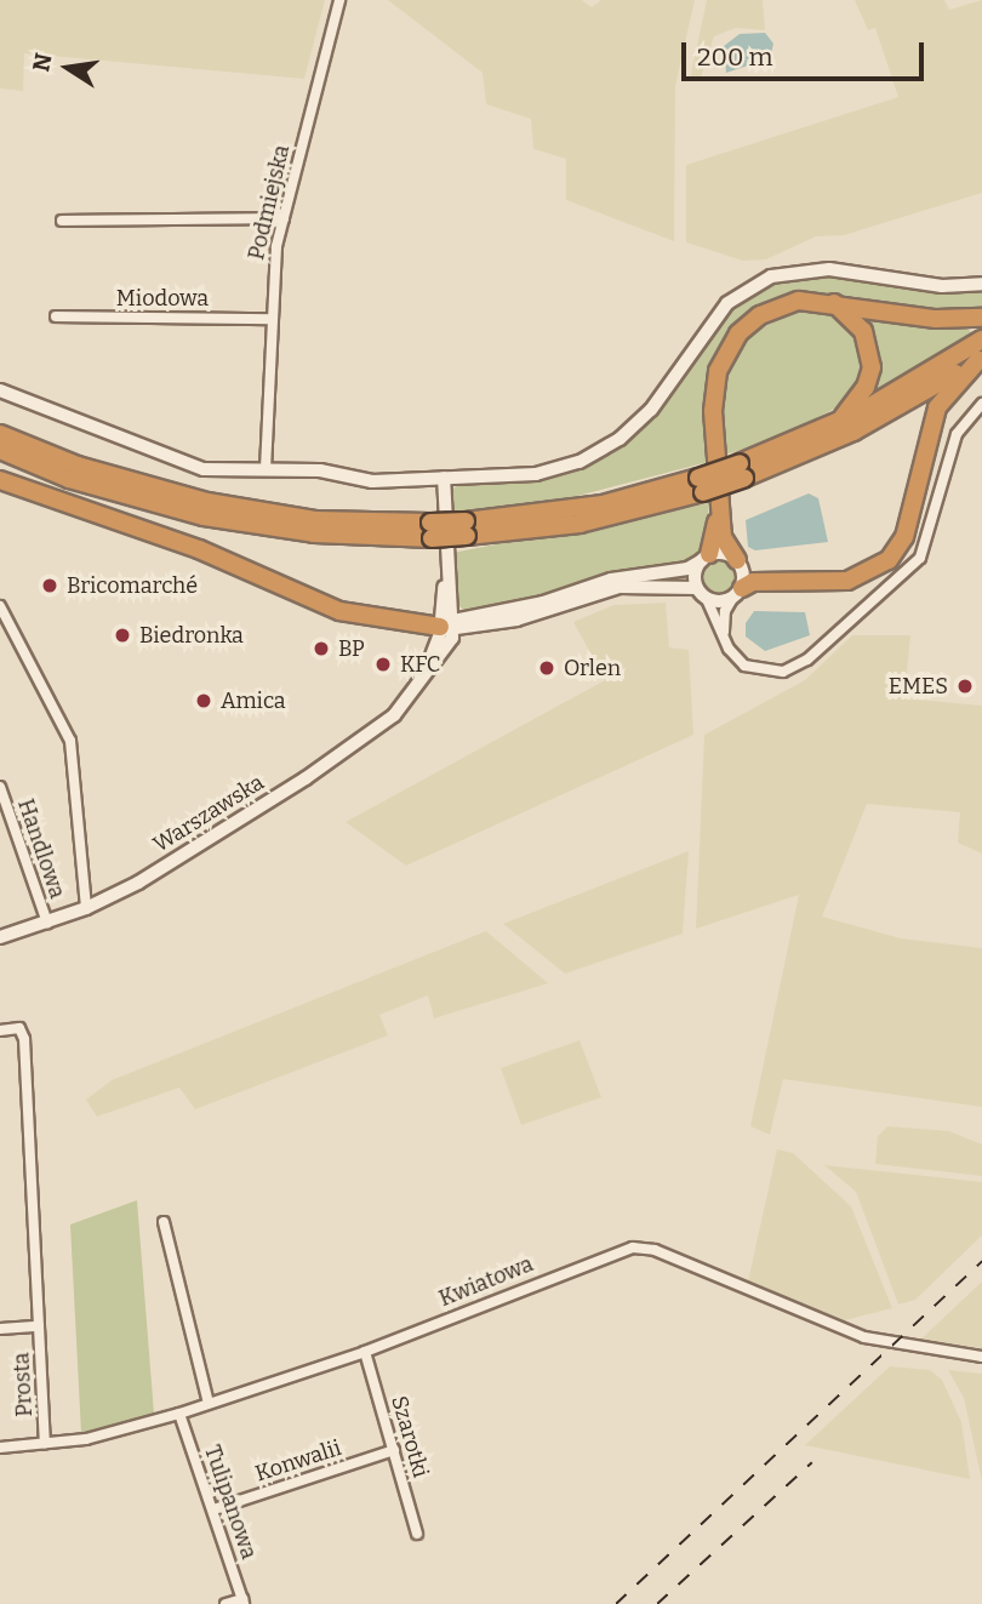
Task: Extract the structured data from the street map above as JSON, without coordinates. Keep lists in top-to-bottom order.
{
  "streets": {
    "street": [
      "Podmiejska",
      "Miodowa",
      "Warszawska",
      "Handlowa",
      "Kwiatowa",
      "Prosta",
      "Szarotki",
      "Konwalii",
      "Tulipanowa"
    ]
  },
  "crossings": [
    ["Podmiejska", "Miodowa"],
    ["Warszawska", "Handlowa"],
    ["Kwiatowa", "Prosta"],
    ["Kwiatowa", "Szarotki"],
    ["Kwiatowa", "Tulipanowa"],
    ["Szarotki", "Konwalii"],
    ["Konwalii", "Tulipanowa"]
  ],
  "places": [
    "Bricomarché",
    "Biedronka",
    "BP",
    "KFC",
    "Orlen",
    "EMES",
    "Amica"
  ],
  "scale_bar": "200 m",
  "north": "left"
}
